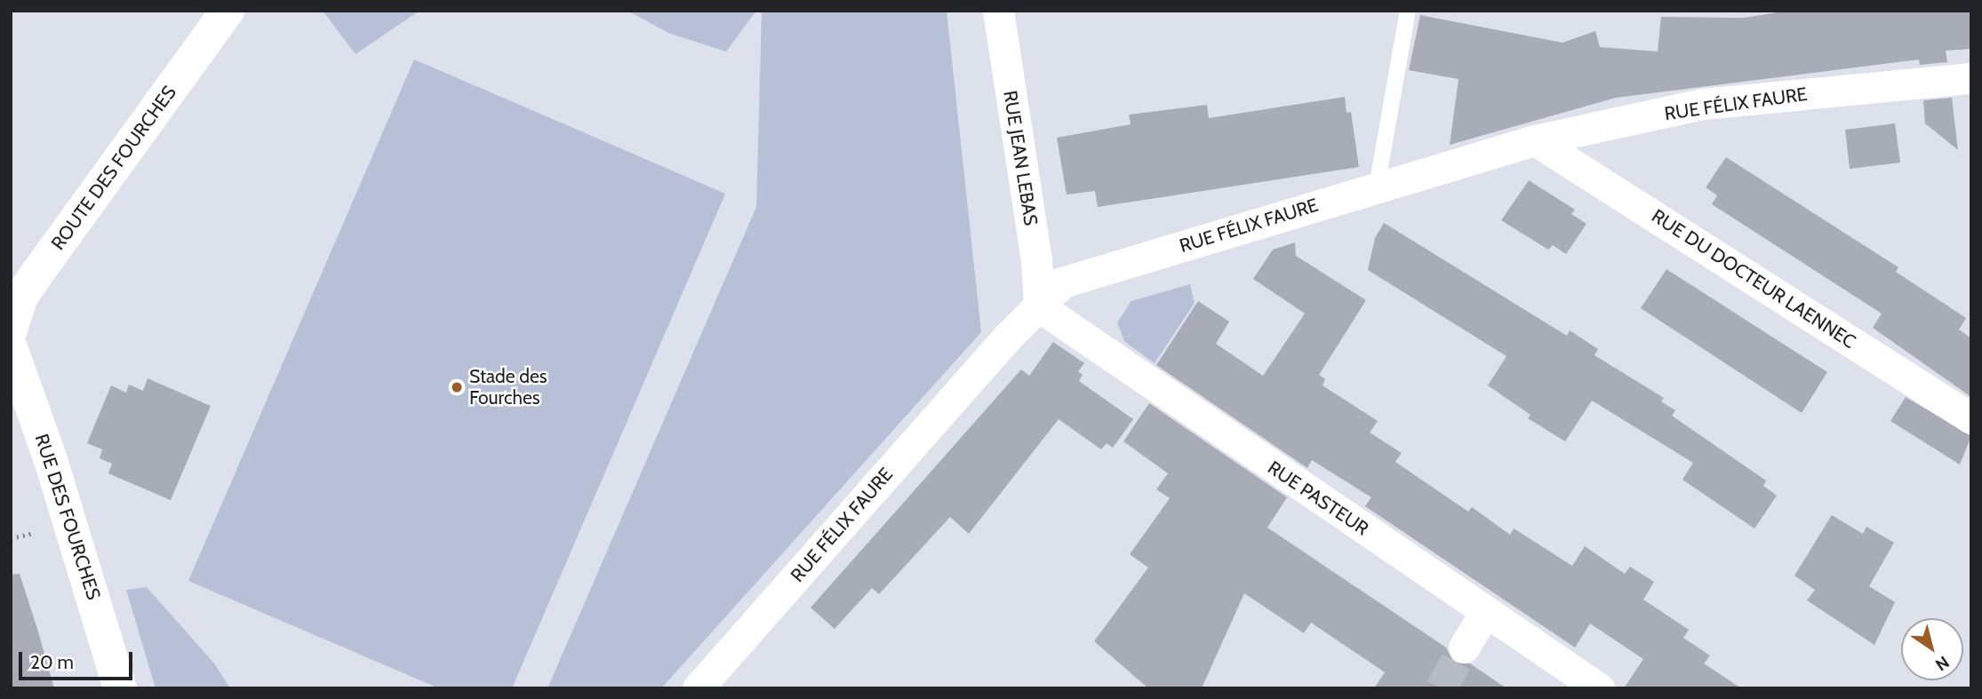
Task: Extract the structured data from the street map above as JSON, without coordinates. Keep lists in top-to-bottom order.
{
  "streets": {
    "main road": ["ROUTE DES FOURCHES", "RUE DES FOURCHES"],
    "street": [
      "RUE FÉLIX FAURE",
      "RUE JEAN LEBAS",
      "RUE DU DOCTEUR LAENNEC",
      "RUE PASTEUR"
    ]
  },
  "crossings": [
    ["RUE FÉLIX FAURE", "RUE JEAN LEBAS"],
    ["RUE FÉLIX FAURE", "RUE DU DOCTEUR LAENNEC"],
    ["RUE FÉLIX FAURE", "RUE PASTEUR"],
    ["RUE JEAN LEBAS", "RUE PASTEUR"]
  ],
  "places": ["Stade des Fourches"],
  "scale_bar": "20 m",
  "north": "bottom right"
}
